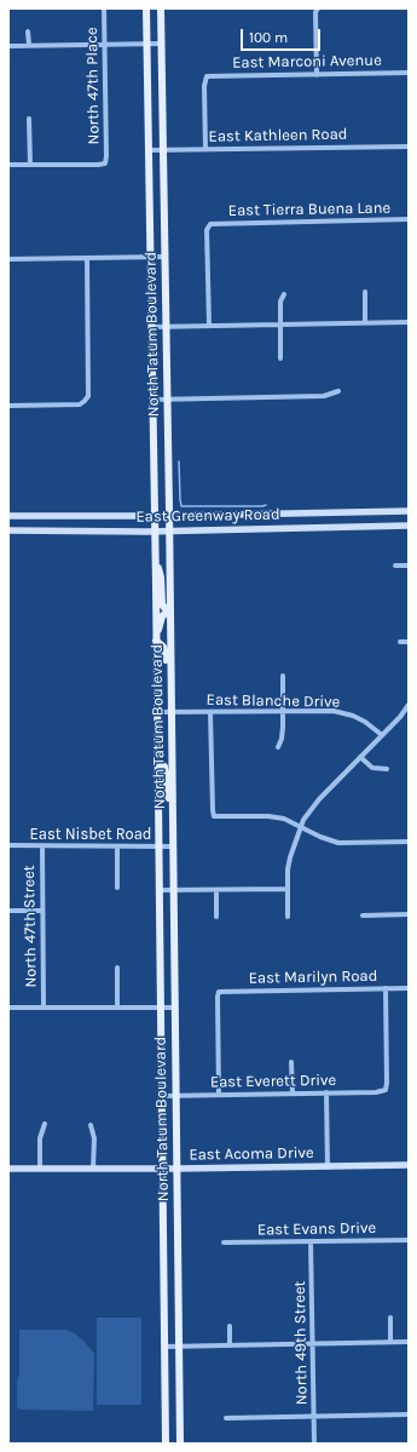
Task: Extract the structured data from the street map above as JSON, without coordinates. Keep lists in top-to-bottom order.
{
  "streets": {
    "main road": ["North Tatum Boulevard", "East Greenway Road", "East Acoma Drive"],
    "street": [
      "East Marconi Avenue",
      "North 47th Place",
      "East Kathleen Road",
      "East Tierra Buena Lane",
      "East Blanche Drive",
      "East Nisbet Road",
      "North 47th Street",
      "East Marilyn Road",
      "East Everett Drive",
      "East Evans Drive",
      "North 49th Street"
    ]
  },
  "crossings": [
    ["East Marconi Avenue", "East Kathleen Road"],
    ["East Kathleen Road", "North Tatum Boulevard"],
    ["North Tatum Boulevard", "East Greenway Road"],
    ["North Tatum Boulevard", "East Blanche Drive"],
    ["North Tatum Boulevard", "East Nisbet Road"],
    ["North Tatum Boulevard", "East Everett Drive"],
    ["North Tatum Boulevard", "East Acoma Drive"],
    ["East Nisbet Road", "North 47th Street"],
    ["East Marilyn Road", "East Everett Drive"],
    ["East Evans Drive", "North 49th Street"]
  ],
  "scale_bar": "100 m"
}
